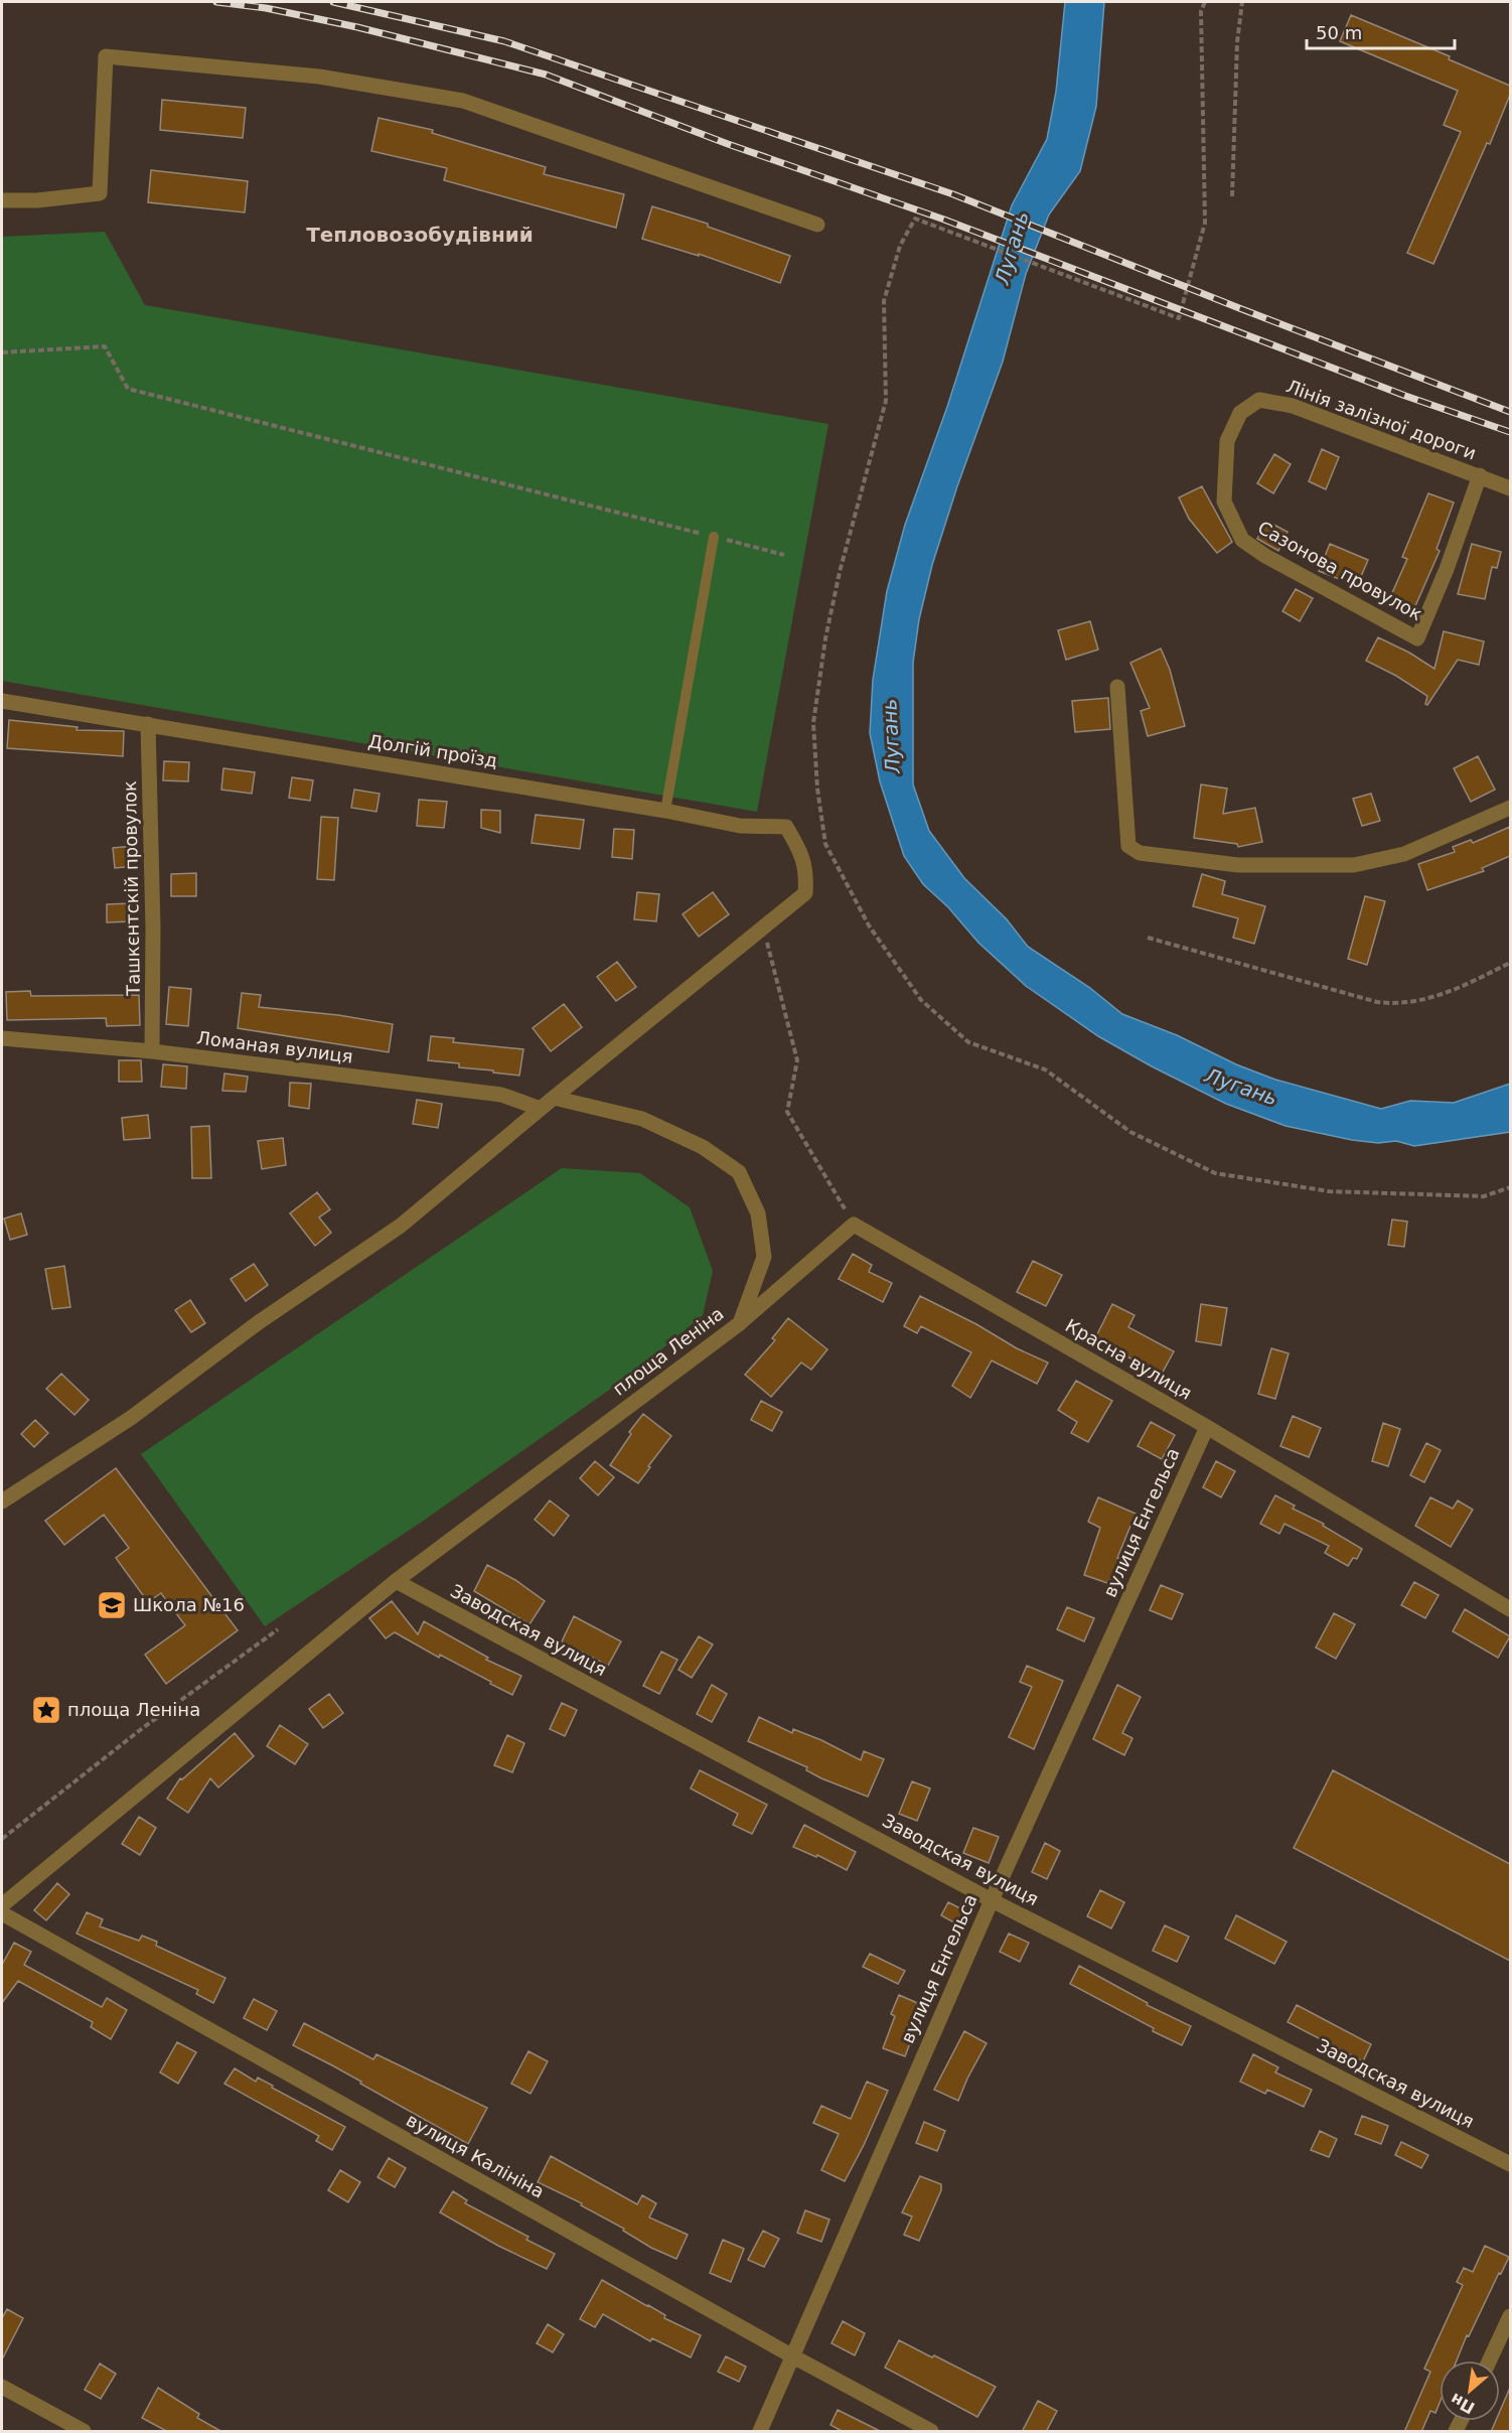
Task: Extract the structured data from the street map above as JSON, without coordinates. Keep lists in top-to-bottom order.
{
  "streets": {
    "street": [
      "Лінія залізної дороги",
      "Сазонова провулок",
      "Долгій проїзд",
      "Ташкєнтскій провулок",
      "Ломаная вулиця",
      "площа Леніна",
      "Красна вулиця",
      "вулиця Енгельса",
      "Заводская вулиця",
      "вулиця Калініна"
    ]
  },
  "crossings": [
    ["Лінія залізної дороги", "Сазонова провулок"],
    ["Долгій проїзд", "Ташкєнтскій провулок"],
    ["Ташкєнтскій провулок", "Ломаная вулиця"],
    ["площа Леніна", "Заводская вулиця"],
    ["Красна вулиця", "вулиця Енгельса"],
    ["вулиця Енгельса", "Заводская вулиця"],
    ["вулиця Енгельса", "вулиця Калініна"]
  ],
  "districts": ["Тепловозобудівний"],
  "water": ["Лугань"],
  "places": {
    "school or university": ["Школа №16"],
    "place": ["площа Леніна"]
  },
  "scale_bar": "50 m",
  "north": "bottom left"
}
